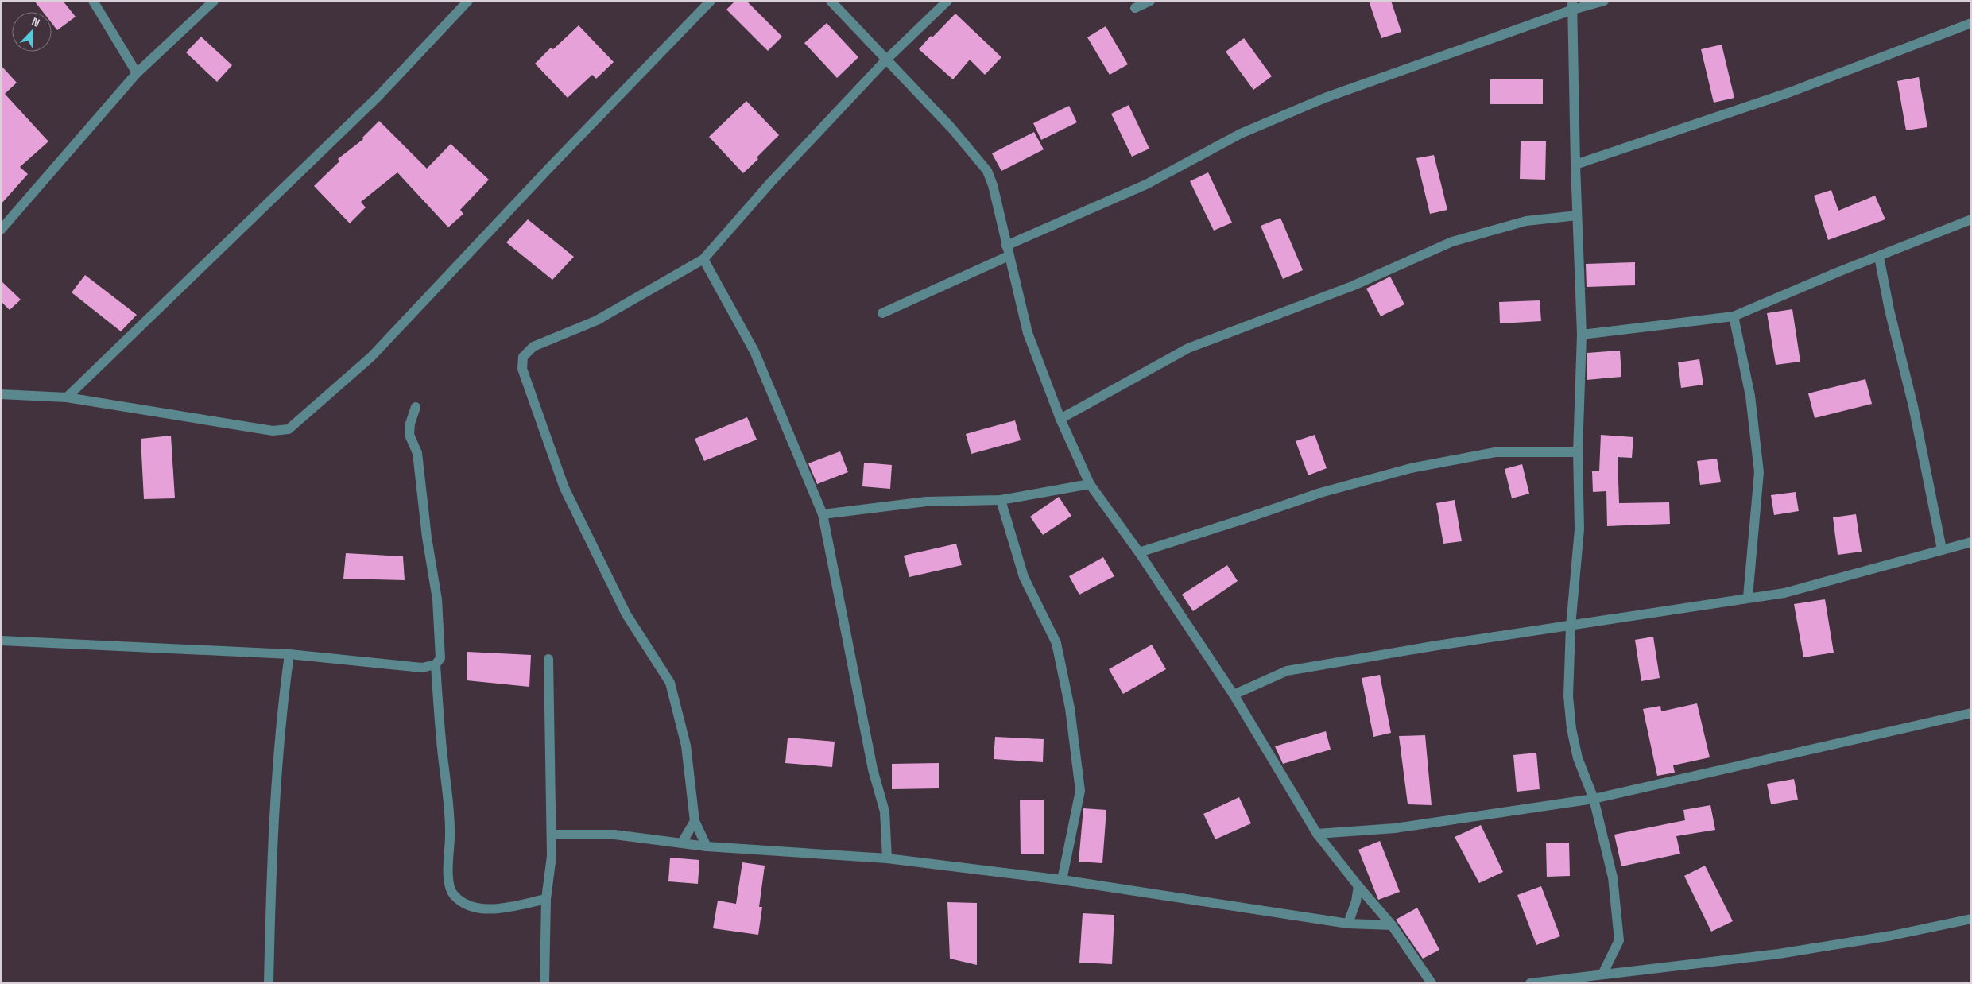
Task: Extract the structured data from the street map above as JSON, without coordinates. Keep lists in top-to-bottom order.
{
  "north": "top right"
}
